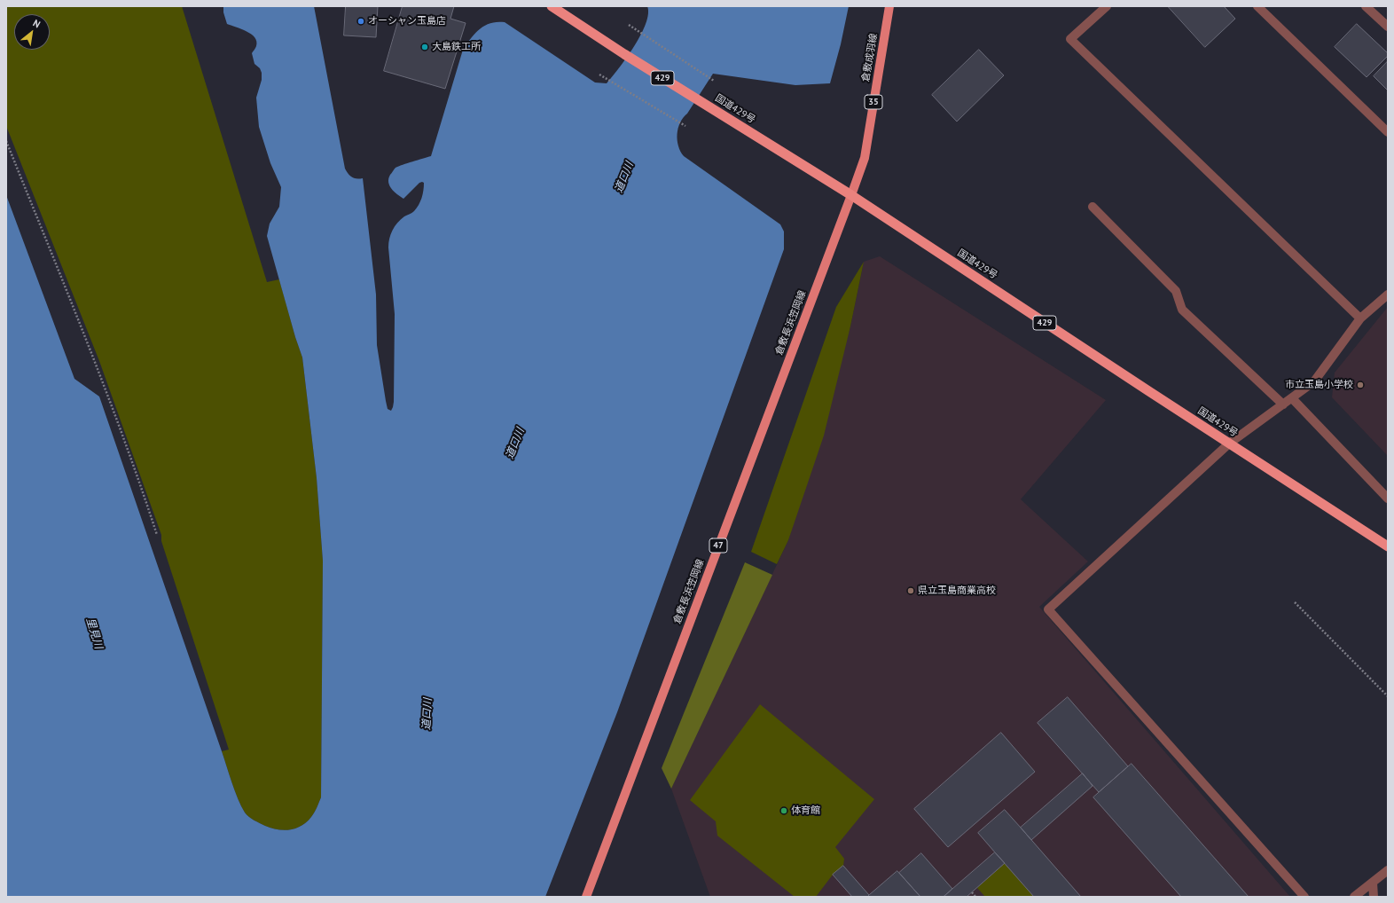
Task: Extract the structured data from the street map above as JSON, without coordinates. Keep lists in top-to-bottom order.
{
  "streets": {
    "highway": ["429", "国道429号"],
    "main road": [
      "倉敷成羽線",
      "35",
      "倉敷長浜笠岡線",
      "47"
    ]
  },
  "crossings": [
    ["倉敷成羽線", "国道429号"],
    ["倉敷成羽線", "倉敷長浜笠岡線"],
    ["国道429号", "倉敷長浜笠岡線"]
  ],
  "water": ["道口川", "里見川"],
  "places": [
    "オーシャン玉島店",
    "大島鉄工所",
    "市立玉島小学校",
    "県立玉島商業高校",
    "体育館"
  ],
  "north": "top right"
}
